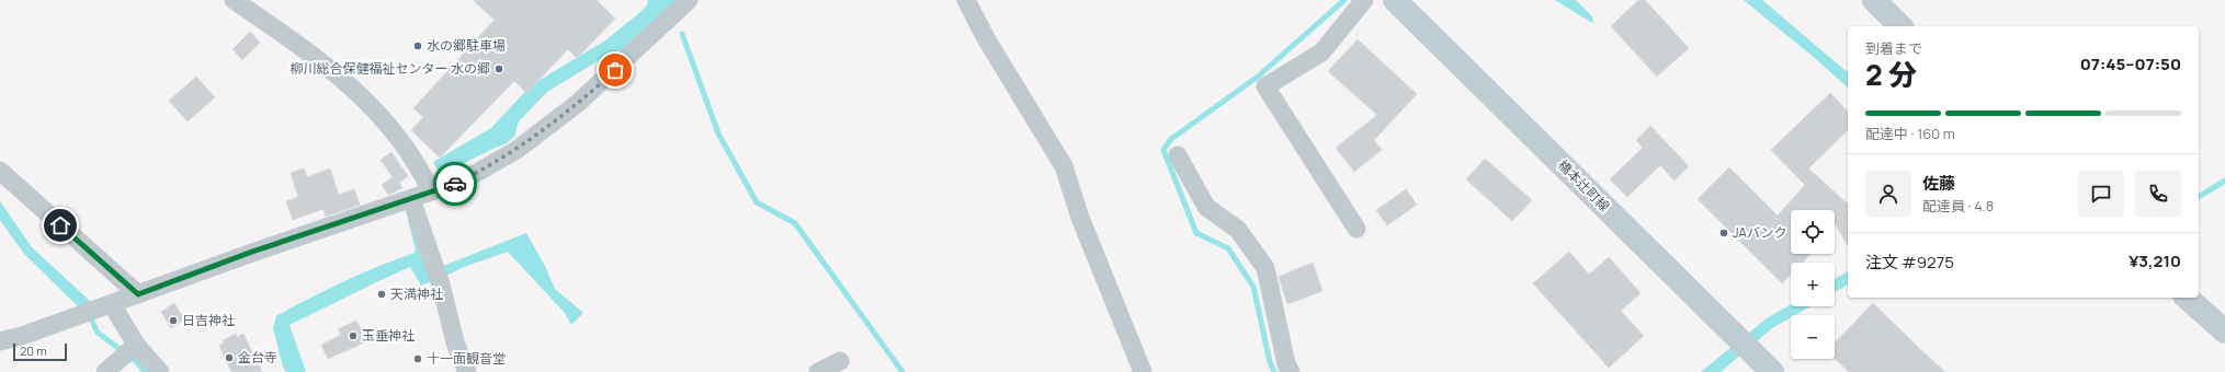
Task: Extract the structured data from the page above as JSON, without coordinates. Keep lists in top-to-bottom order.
{
  "streets": {
    "main road": ["橋本辻町線"]
  },
  "places": [
    "水の郷駐車場",
    "柳川総合保健福祉センター 水の郷",
    "JAバンク",
    "天満神社",
    "日吉神社",
    "玉垂神社",
    "金台寺",
    "十一面観音堂"
  ],
  "scale_bar": "20 m",
  "page": {
    "heading": ["2 分", "到着まで", "07:45–07:50"],
    "panel": [
      "佐藤",
      "配達員 · 4.8",
      "注文 #9275",
      "¥3,210"
    ],
    "bar": "配達中 · 160 m",
    "map_buttons": ["+", "−"],
    "scale": "20 m"
  }
}
